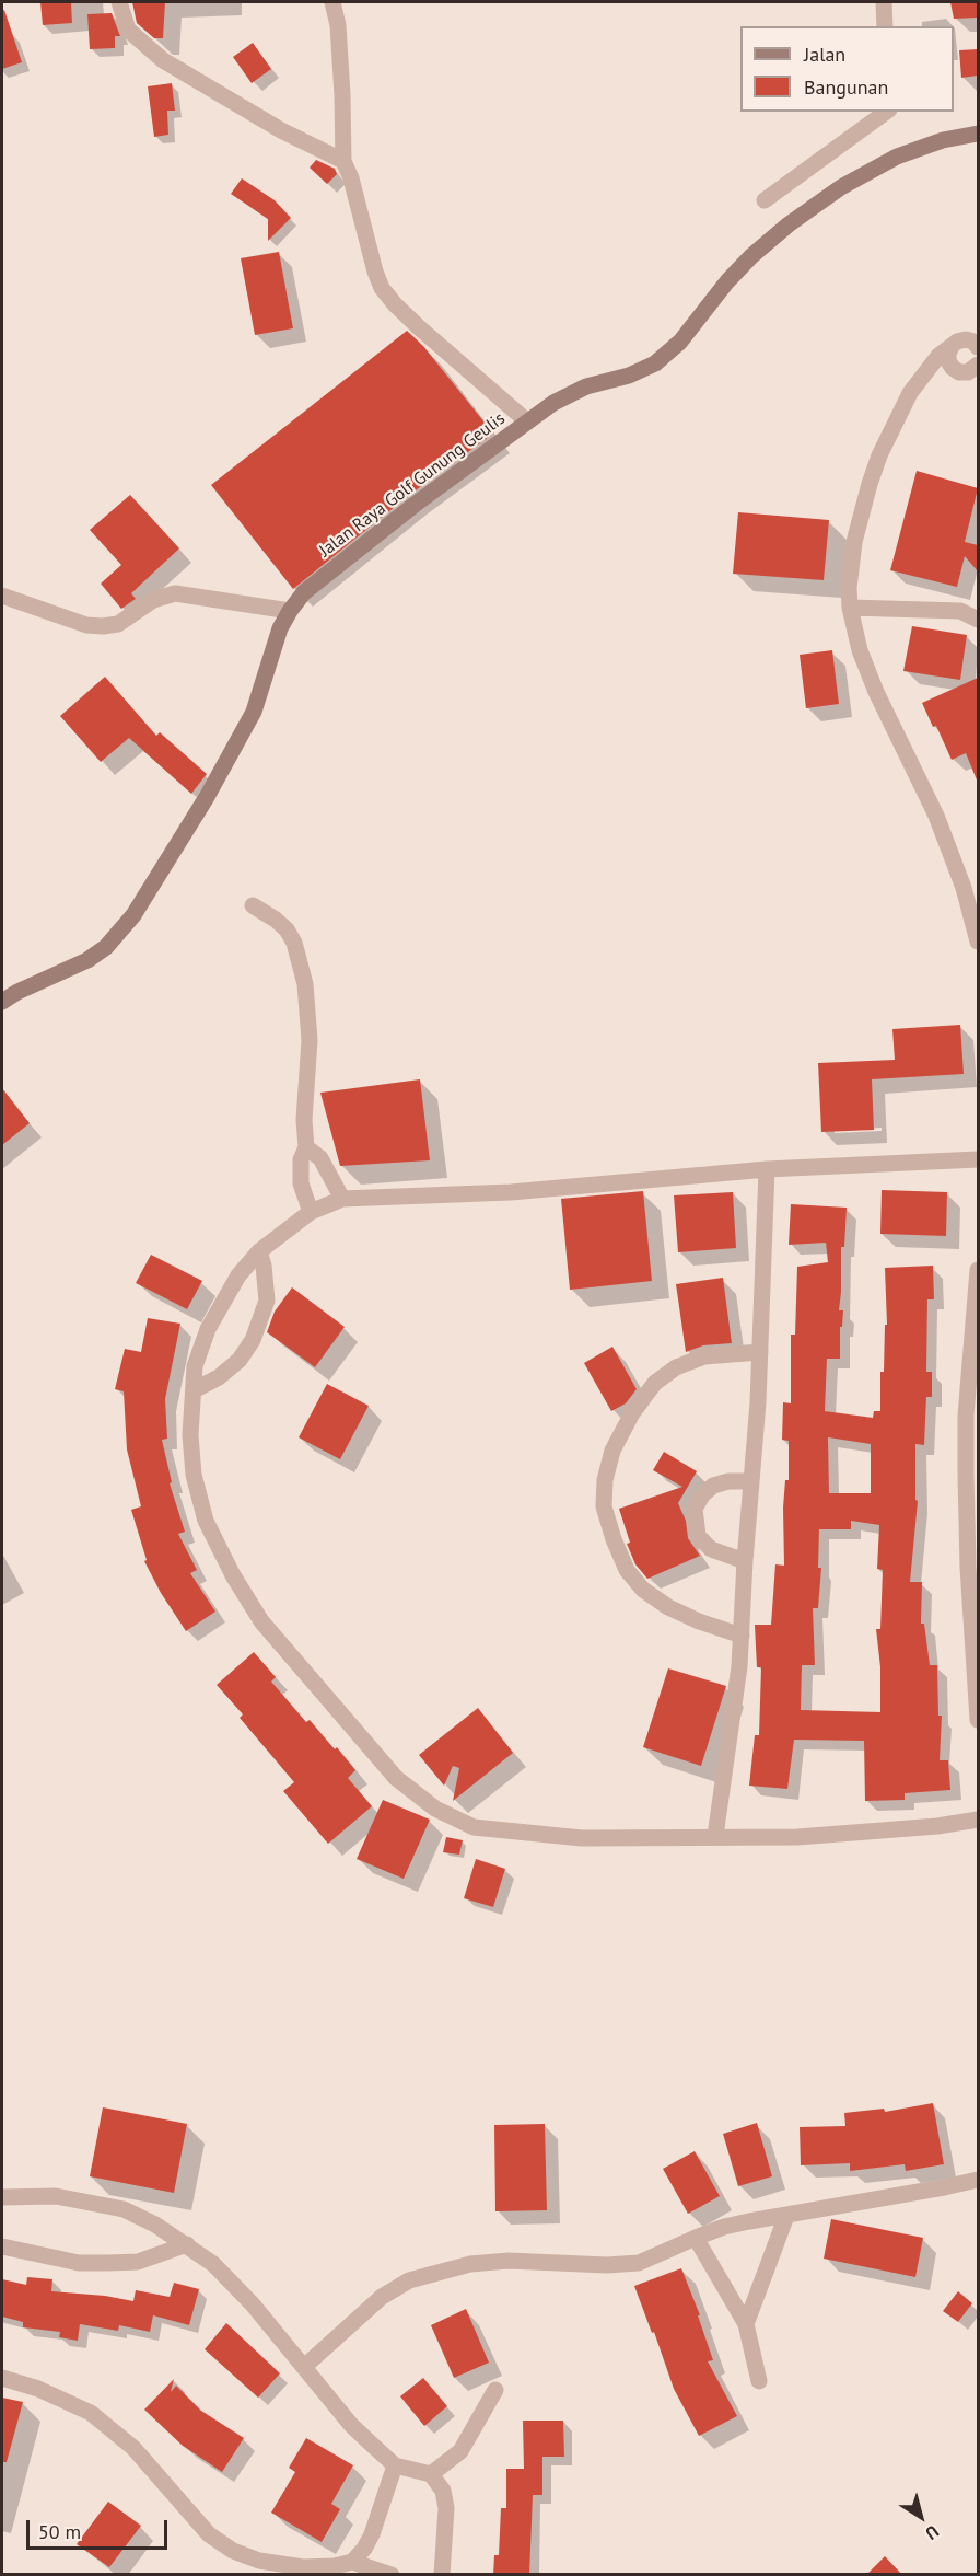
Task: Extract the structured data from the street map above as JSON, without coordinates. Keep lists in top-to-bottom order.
{
  "streets": {
    "main road": ["Jalan Raya Golf Gunung Geulis"]
  },
  "legend": ["Jalan", "Bangunan"],
  "scale_bar": "50 m",
  "north": "bottom right"
}
